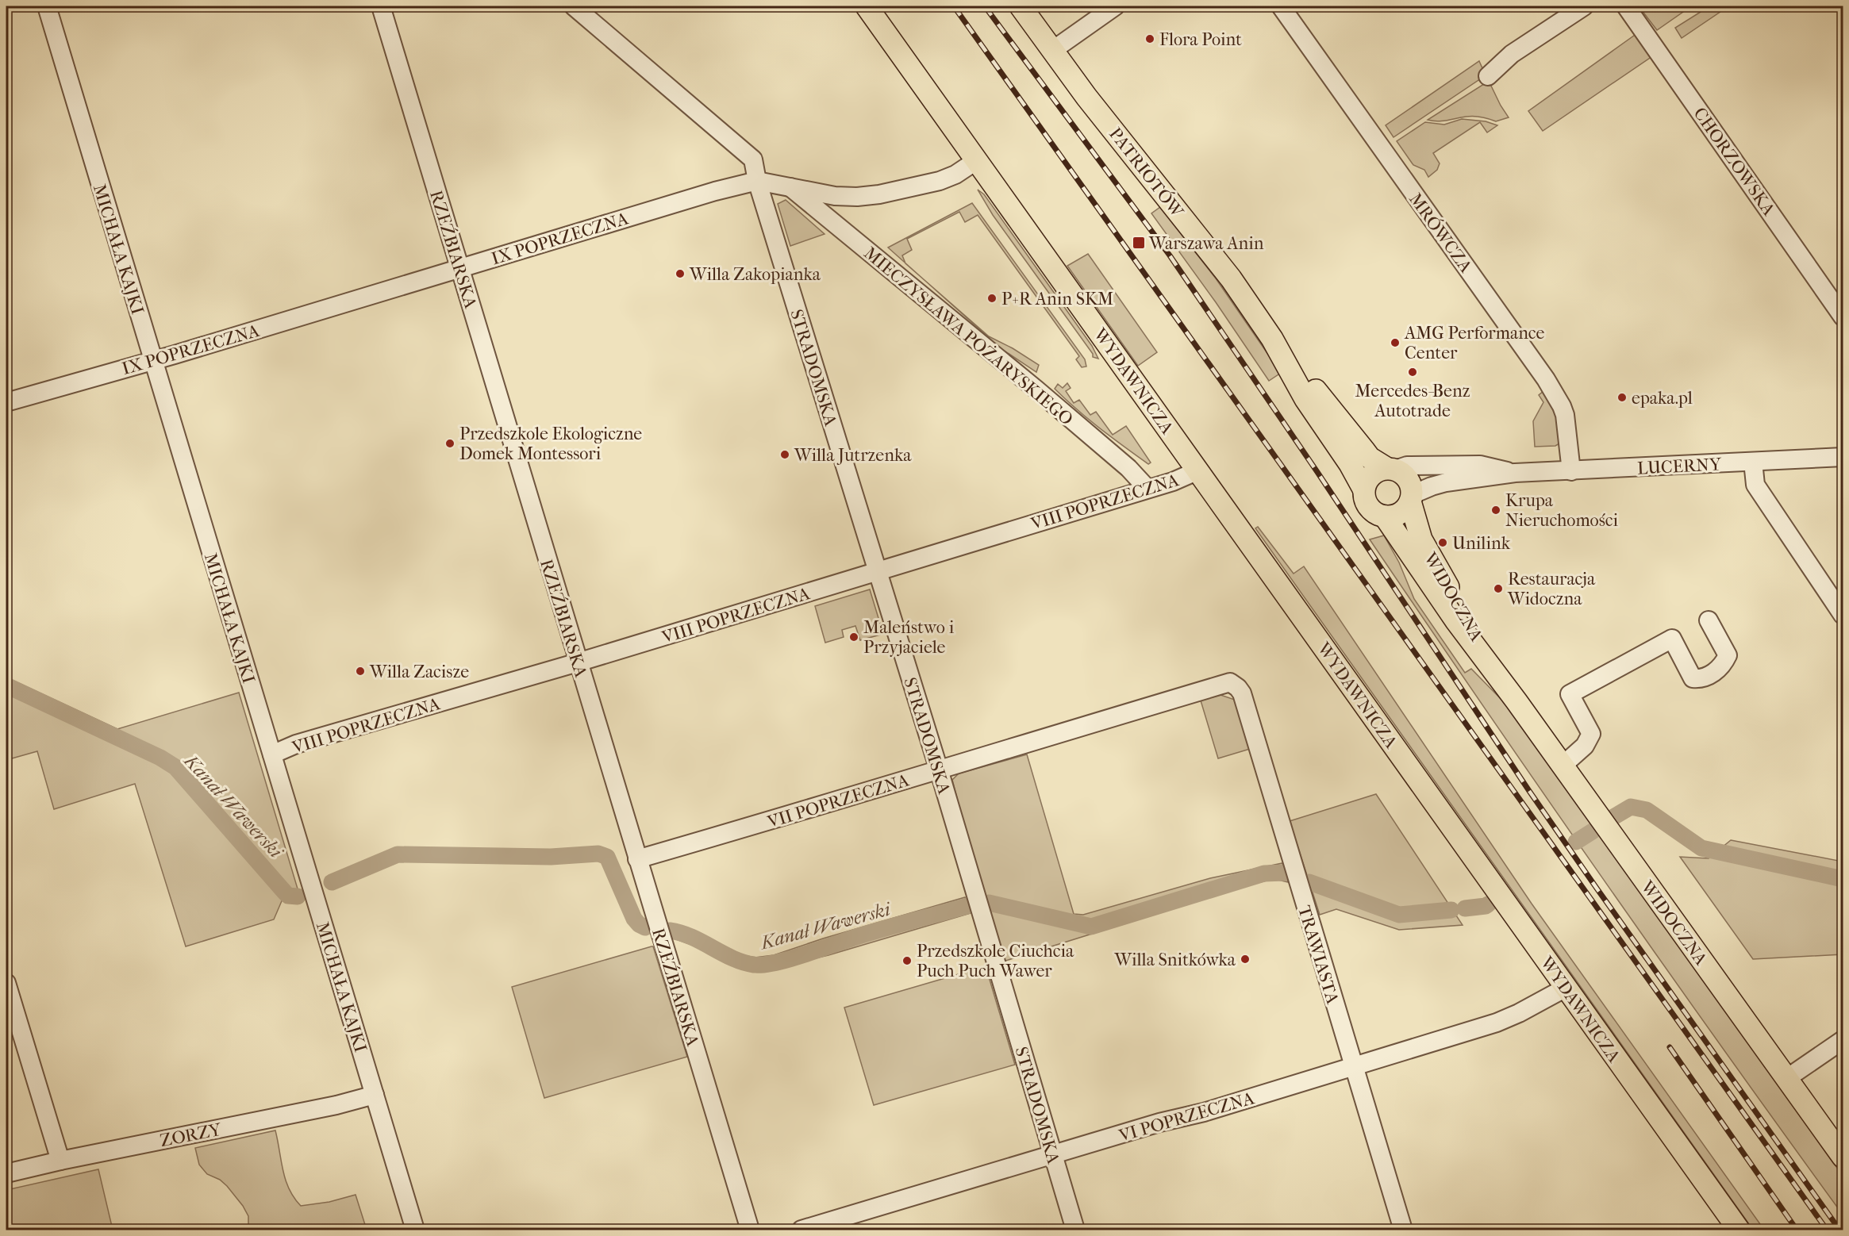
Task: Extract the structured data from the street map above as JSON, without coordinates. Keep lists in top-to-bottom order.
{
  "streets": {
    "main road": ["PATRIOTÓW", "WYDAWNICZA", "WIDOCZNA"],
    "street": [
      "CHORZOWSKA",
      "MRÓWCZA",
      "IX POPRZECZNA",
      "MICHAŁA KAJKI",
      "RZEŹBIARSKA",
      "MIECZYSŁAWA POŻARYSKIEGO",
      "STRADOMSKA",
      "LUCERNY",
      "VIII POPRZECZNA",
      "VII POPRZECZNA",
      "TRAWIASTA",
      "VI POPRZECZNA",
      "ZORZY"
    ]
  },
  "crossings": [
    ["PATRIOTÓW", "LUCERNY"],
    ["PATRIOTÓW", "WIDOCZNA"],
    ["MRÓWCZA", "LUCERNY"],
    ["IX POPRZECZNA", "MICHAŁA KAJKI"],
    ["IX POPRZECZNA", "RZEŹBIARSKA"],
    ["IX POPRZECZNA", "MIECZYSŁAWA POŻARYSKIEGO"],
    ["IX POPRZECZNA", "STRADOMSKA"],
    ["IX POPRZECZNA", "WYDAWNICZA"],
    ["MICHAŁA KAJKI", "VIII POPRZECZNA"],
    ["MICHAŁA KAJKI", "ZORZY"],
    ["RZEŹBIARSKA", "VIII POPRZECZNA"],
    ["RZEŹBIARSKA", "VII POPRZECZNA"],
    ["MIECZYSŁAWA POŻARYSKIEGO", "VIII POPRZECZNA"],
    ["STRADOMSKA", "VIII POPRZECZNA"],
    ["STRADOMSKA", "VII POPRZECZNA"],
    ["STRADOMSKA", "VI POPRZECZNA"],
    ["WYDAWNICZA", "VIII POPRZECZNA"],
    ["WYDAWNICZA", "VI POPRZECZNA"],
    ["LUCERNY", "WIDOCZNA"],
    ["VII POPRZECZNA", "TRAWIASTA"],
    ["TRAWIASTA", "VI POPRZECZNA"]
  ],
  "water": ["Kanał Wawerski"],
  "places": {
    "other": [
      "Flora Point",
      "Willa Zakopianka",
      "P+R Anin SKM",
      "AMG Performance Center",
      "Mercedes-Benz Autotrade",
      "epaka.pl",
      "Przedszkole Ekologiczne Domek Montessori",
      "Willa Jutrzenka",
      "Krupa Nieruchomości",
      "Unilink",
      "Restauracja Widoczna",
      "Maleństwo i Przyjaciele",
      "Willa Zacisze",
      "Willa Snitkówka",
      "Przedszkole Ciuchcia Puch Puch Wawer"
    ],
    "transit": ["Warszawa Anin"]
  }
}
